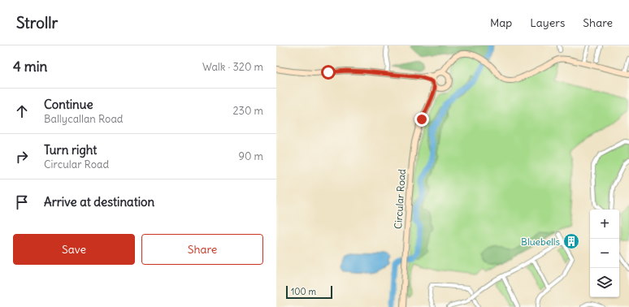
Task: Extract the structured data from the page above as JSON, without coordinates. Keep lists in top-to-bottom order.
{
  "streets": {
    "main road": ["Circular Road"]
  },
  "places": {
    "building": ["Bluebells"]
  },
  "scale_bar": "100 m",
  "page": {
    "header": "Strollr",
    "nav": ["Map", "Layers", "Share"],
    "heading": ["4 min", "Walk · 320 m"],
    "list": [
      ["Continue", "Ballycallan Road", "230 m"],
      ["Turn right", "Circular Road", "90 m"],
      "Arrive at destination"
    ],
    "map_buttons": ["+", "−"],
    "buttons": ["Save", "Share"],
    "scale": "100 m"
  }
}
